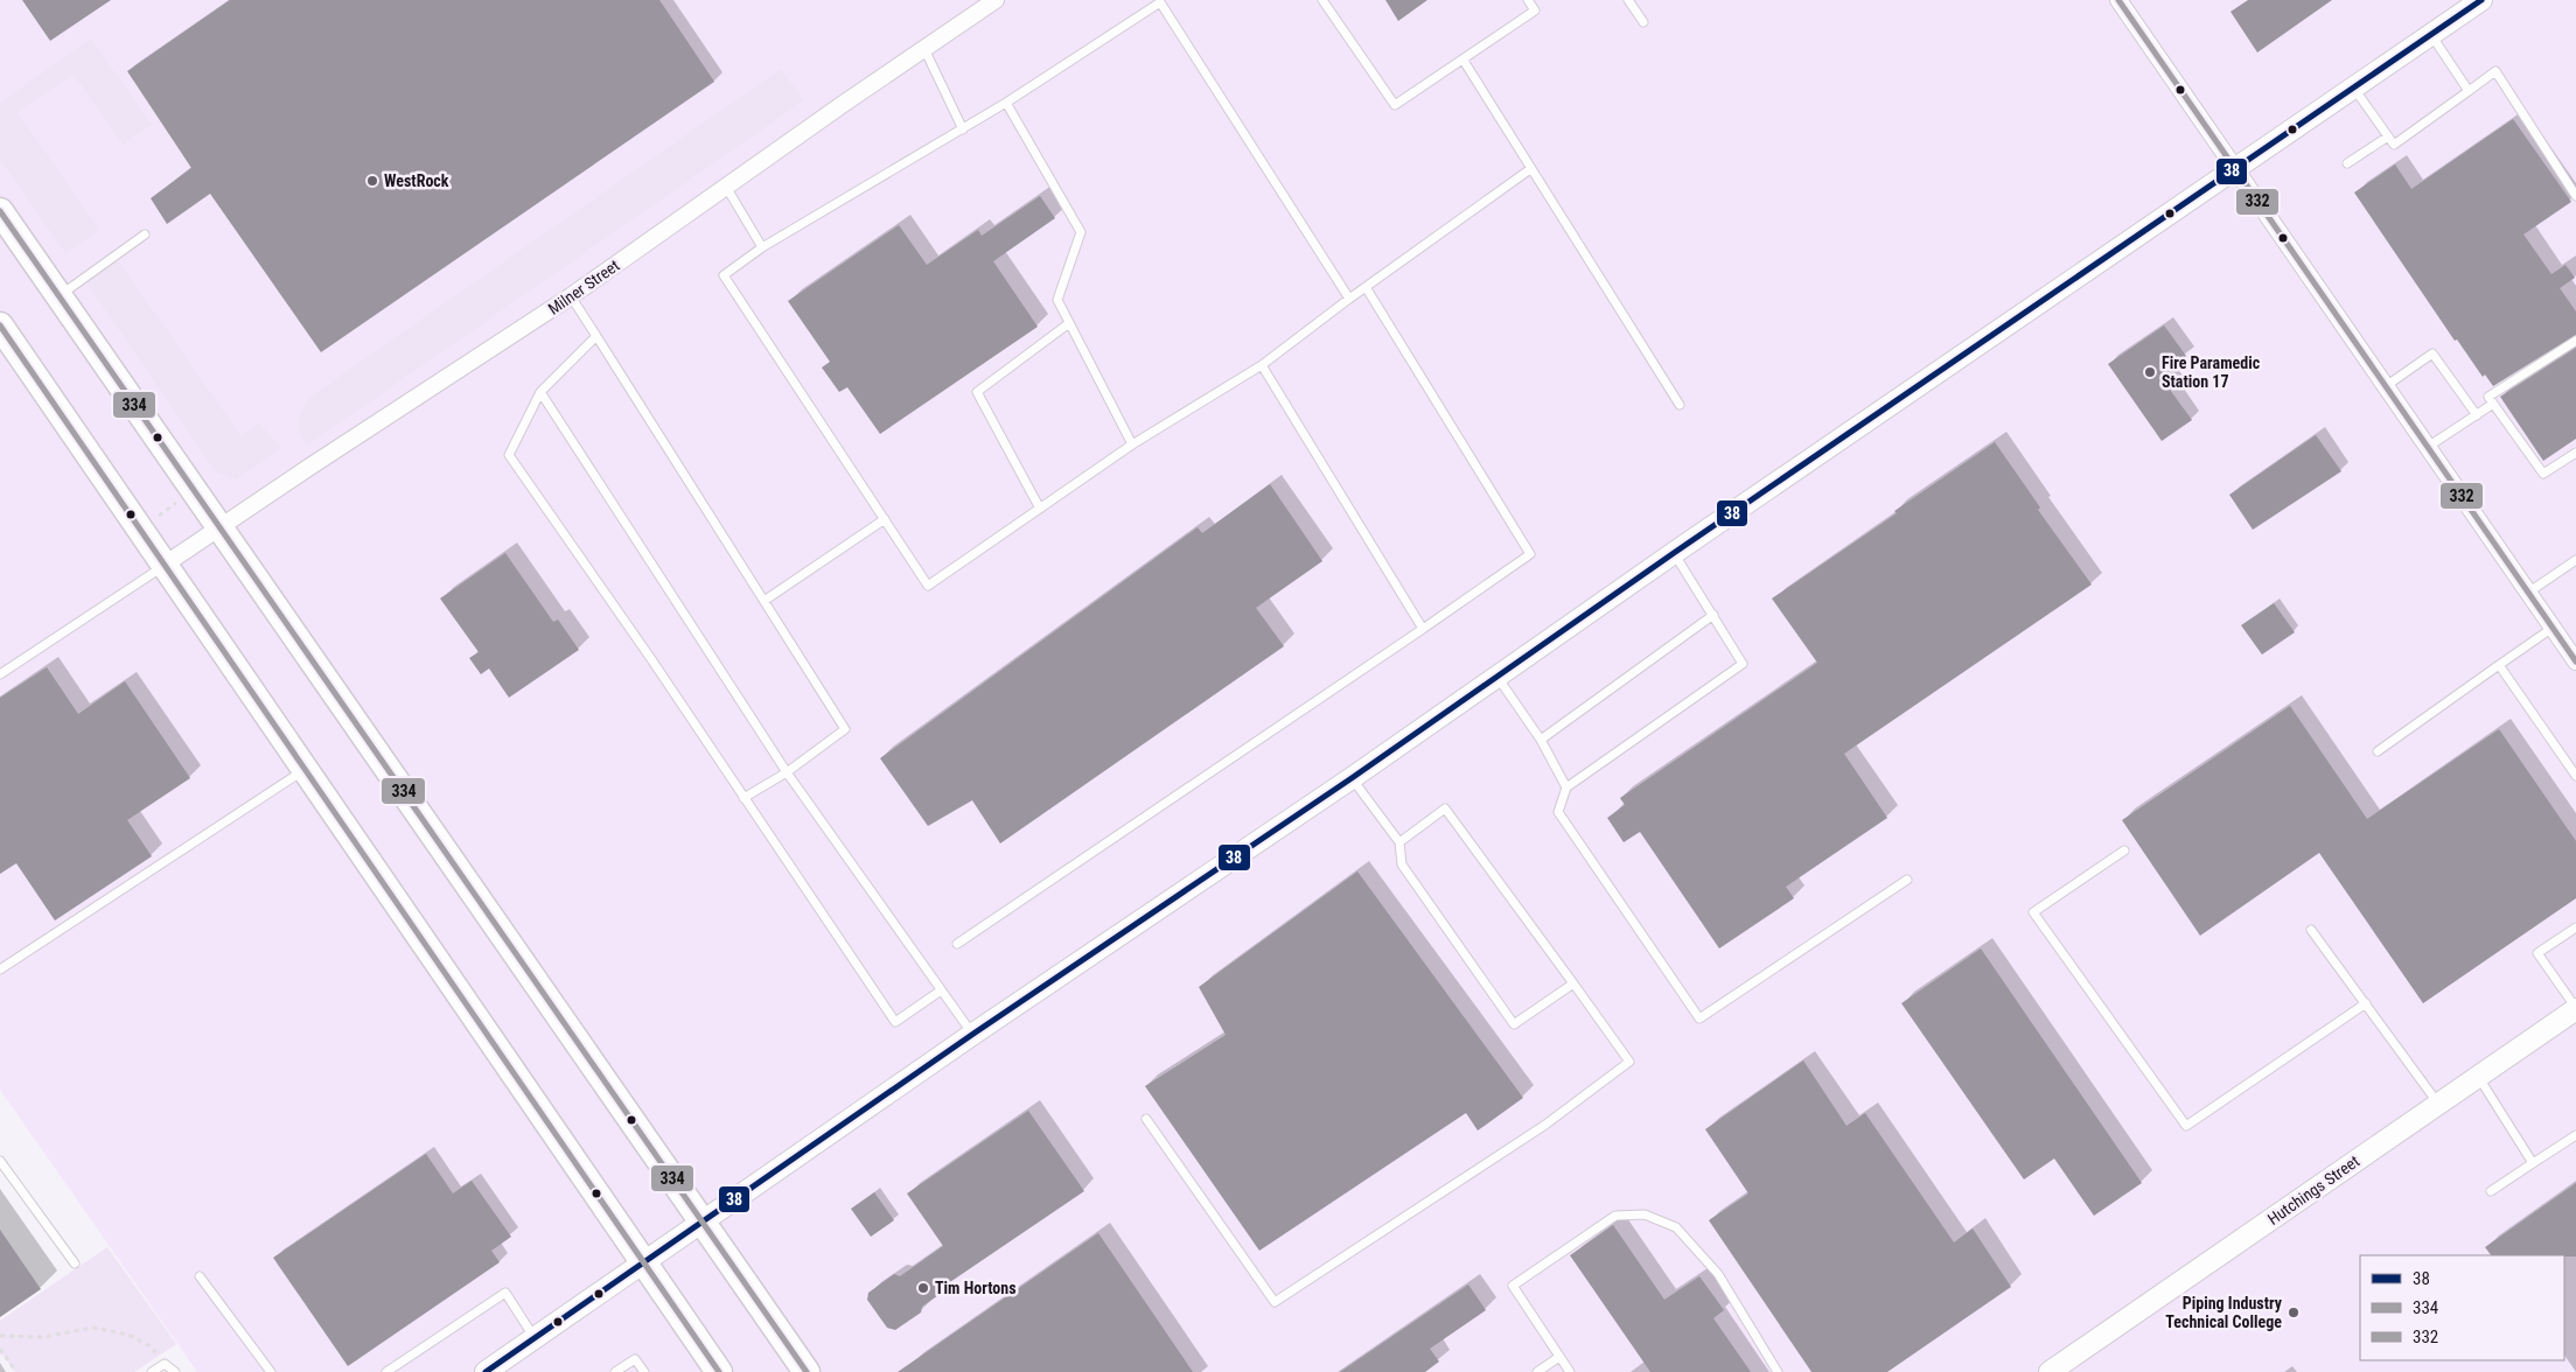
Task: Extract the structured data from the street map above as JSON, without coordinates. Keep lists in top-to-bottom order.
{
  "streets": {
    "street": ["Milner Street", "Hutchings Street"]
  },
  "places": [
    "WestRock",
    "Fire Paramedic Station 17",
    "Tim Hortons",
    "Piping Industry Technical College"
  ],
  "lines": ["transit line 38", "transit line 332", "transit line 334"],
  "legend": ["38", "334", "332"]
}
